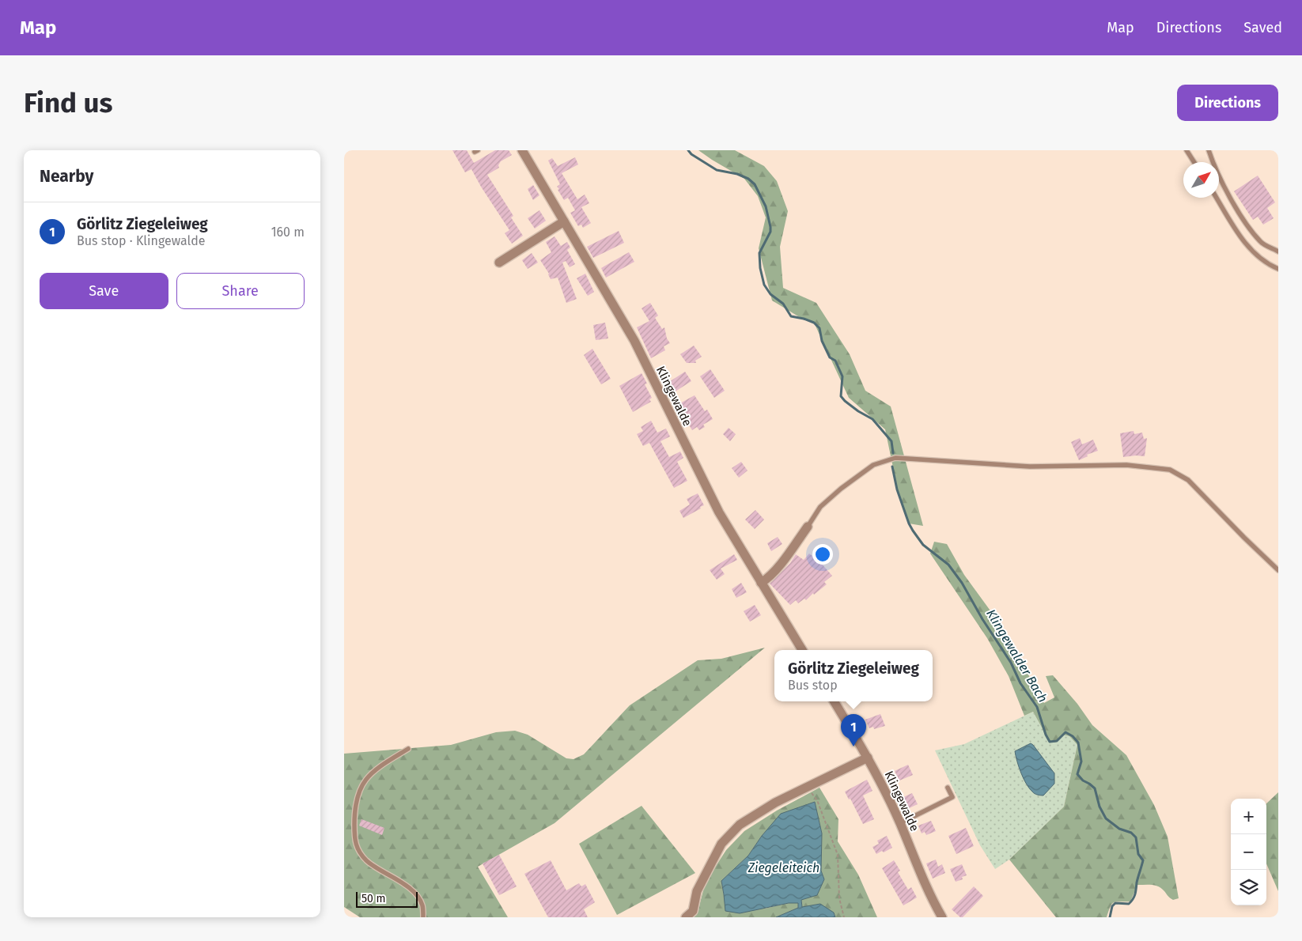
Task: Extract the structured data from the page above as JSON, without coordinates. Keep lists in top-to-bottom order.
{
  "streets": {
    "street": ["Klingewalde"]
  },
  "water": ["Klingewalder Bach", "Ziegeleiteich"],
  "scale_bar": "50 m",
  "north": "top right",
  "page": {
    "header": "Map",
    "nav": ["Map", "Directions", "Saved"],
    "buttons": [
      "Directions",
      ["Save", "Share"]
    ],
    "title": "Find us",
    "heading": "Nearby",
    "list": [
      {
        "mark": "1",
        "name": "Görlitz Ziegeleiweg",
        "note": "Bus stop · Klingewalde",
        "value": "160 m"
      }
    ],
    "popup": ["Görlitz Ziegeleiweg", "Bus stop"],
    "pins": "1",
    "map_buttons": ["+", "−"],
    "scale": "50 m"
  }
}
